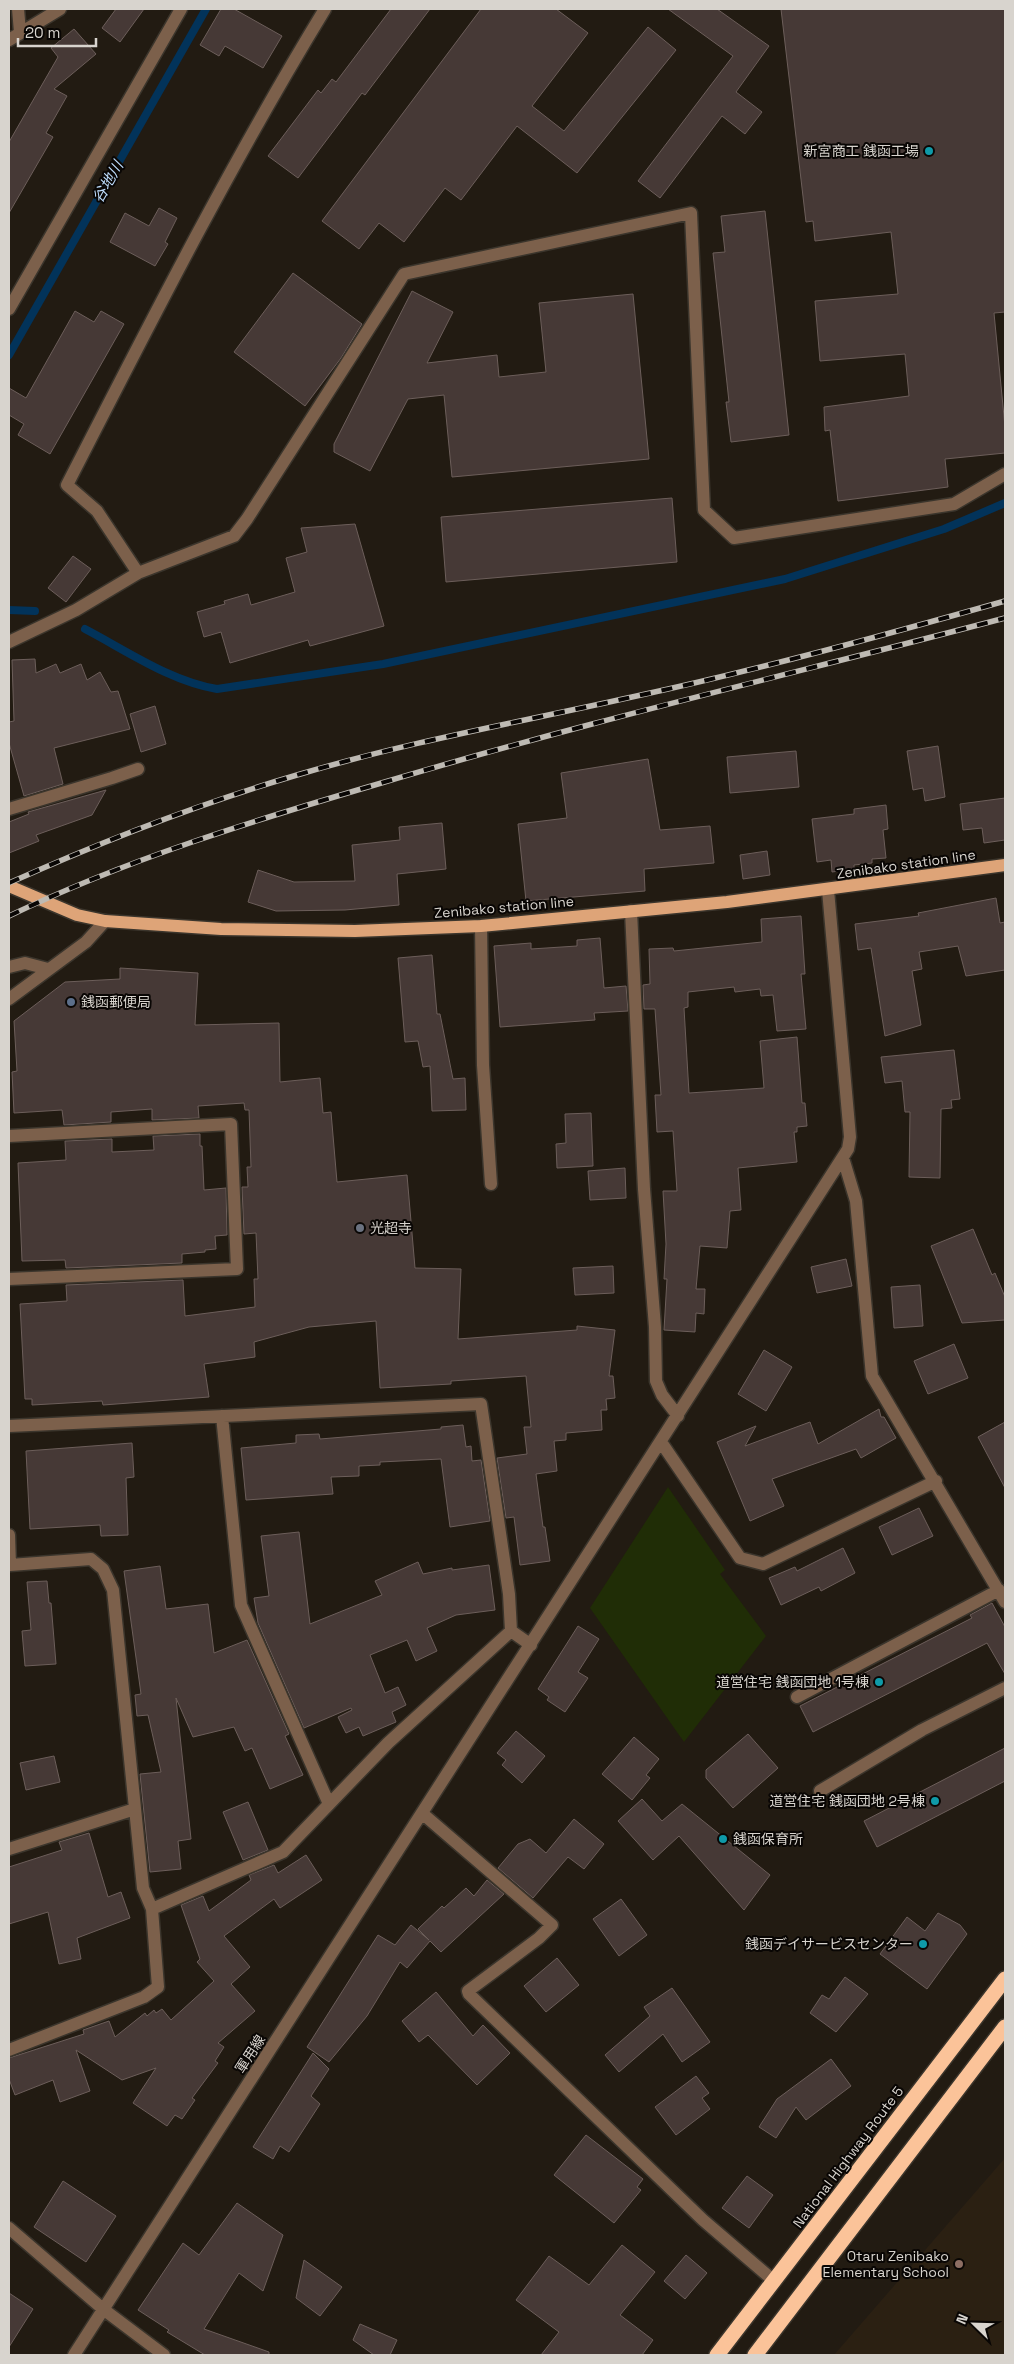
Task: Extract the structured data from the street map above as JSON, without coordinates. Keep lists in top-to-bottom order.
{
  "streets": {
    "highway": ["National Highway Route 5"],
    "main road": ["Zenibako station line"],
    "street": ["軍用線"]
  },
  "crossings": [
    ["Zenibako station line", "軍用線"]
  ],
  "water": ["谷地川"],
  "places": [
    "新宮商工 銭函工場",
    "銭函郵便局",
    "光超寺",
    "道営住宅 銭函団地 1号棟",
    "道営住宅 銭函団地 2号棟",
    "銭函保育所",
    "銭函デイサービスセンター",
    "Otaru Zenibako Elementary School"
  ],
  "scale_bar": "20 m",
  "north": "top left"
}
